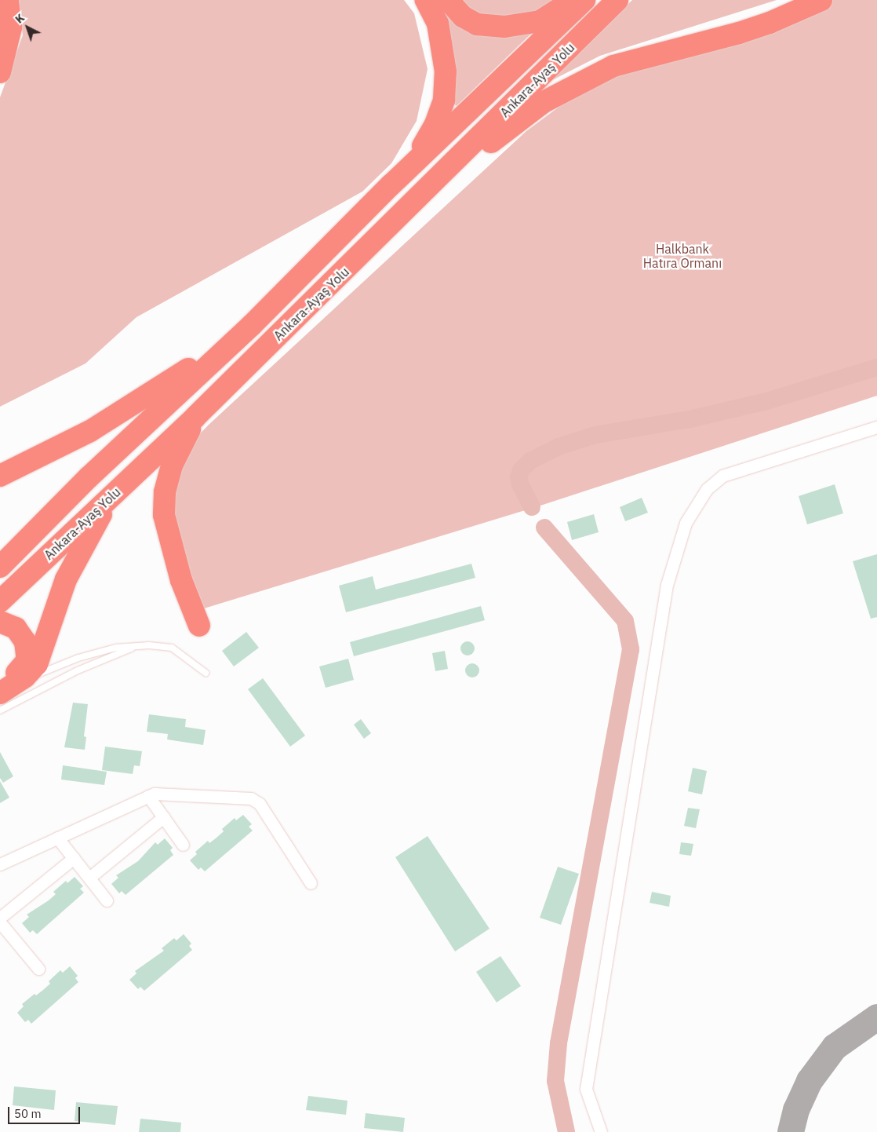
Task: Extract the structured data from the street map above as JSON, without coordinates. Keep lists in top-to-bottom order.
{
  "streets": {
    "highway": ["Ankara-Ayaş Yolu"]
  },
  "parks": ["Halkbank Hatıra Ormanı"],
  "scale_bar": "50 m",
  "north": "top left"
}
